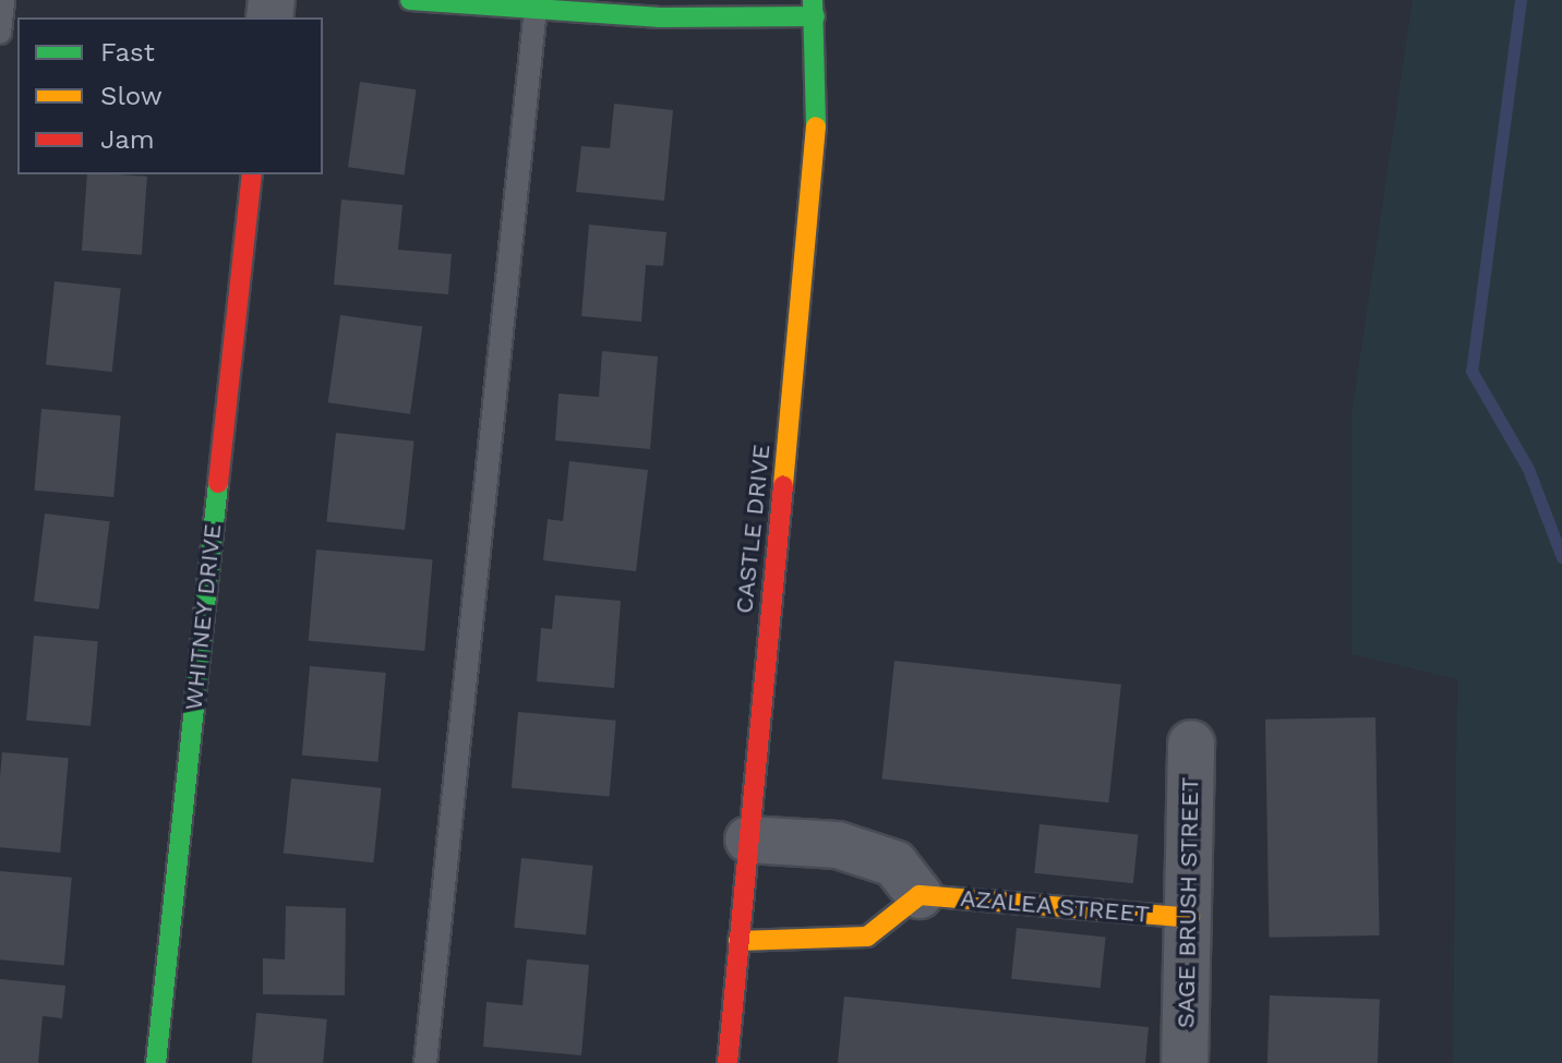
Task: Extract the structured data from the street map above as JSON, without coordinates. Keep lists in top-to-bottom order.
{
  "streets": {
    "street": [
      "CASTLE DRIVE",
      "WHITNEY DRIVE",
      "SAGE BRUSH STREET",
      "AZALEA STREET"
    ]
  },
  "crossings": [
    ["SAGE BRUSH STREET", "AZALEA STREET"]
  ],
  "legend": ["Fast", "Slow", "Jam"]
}
